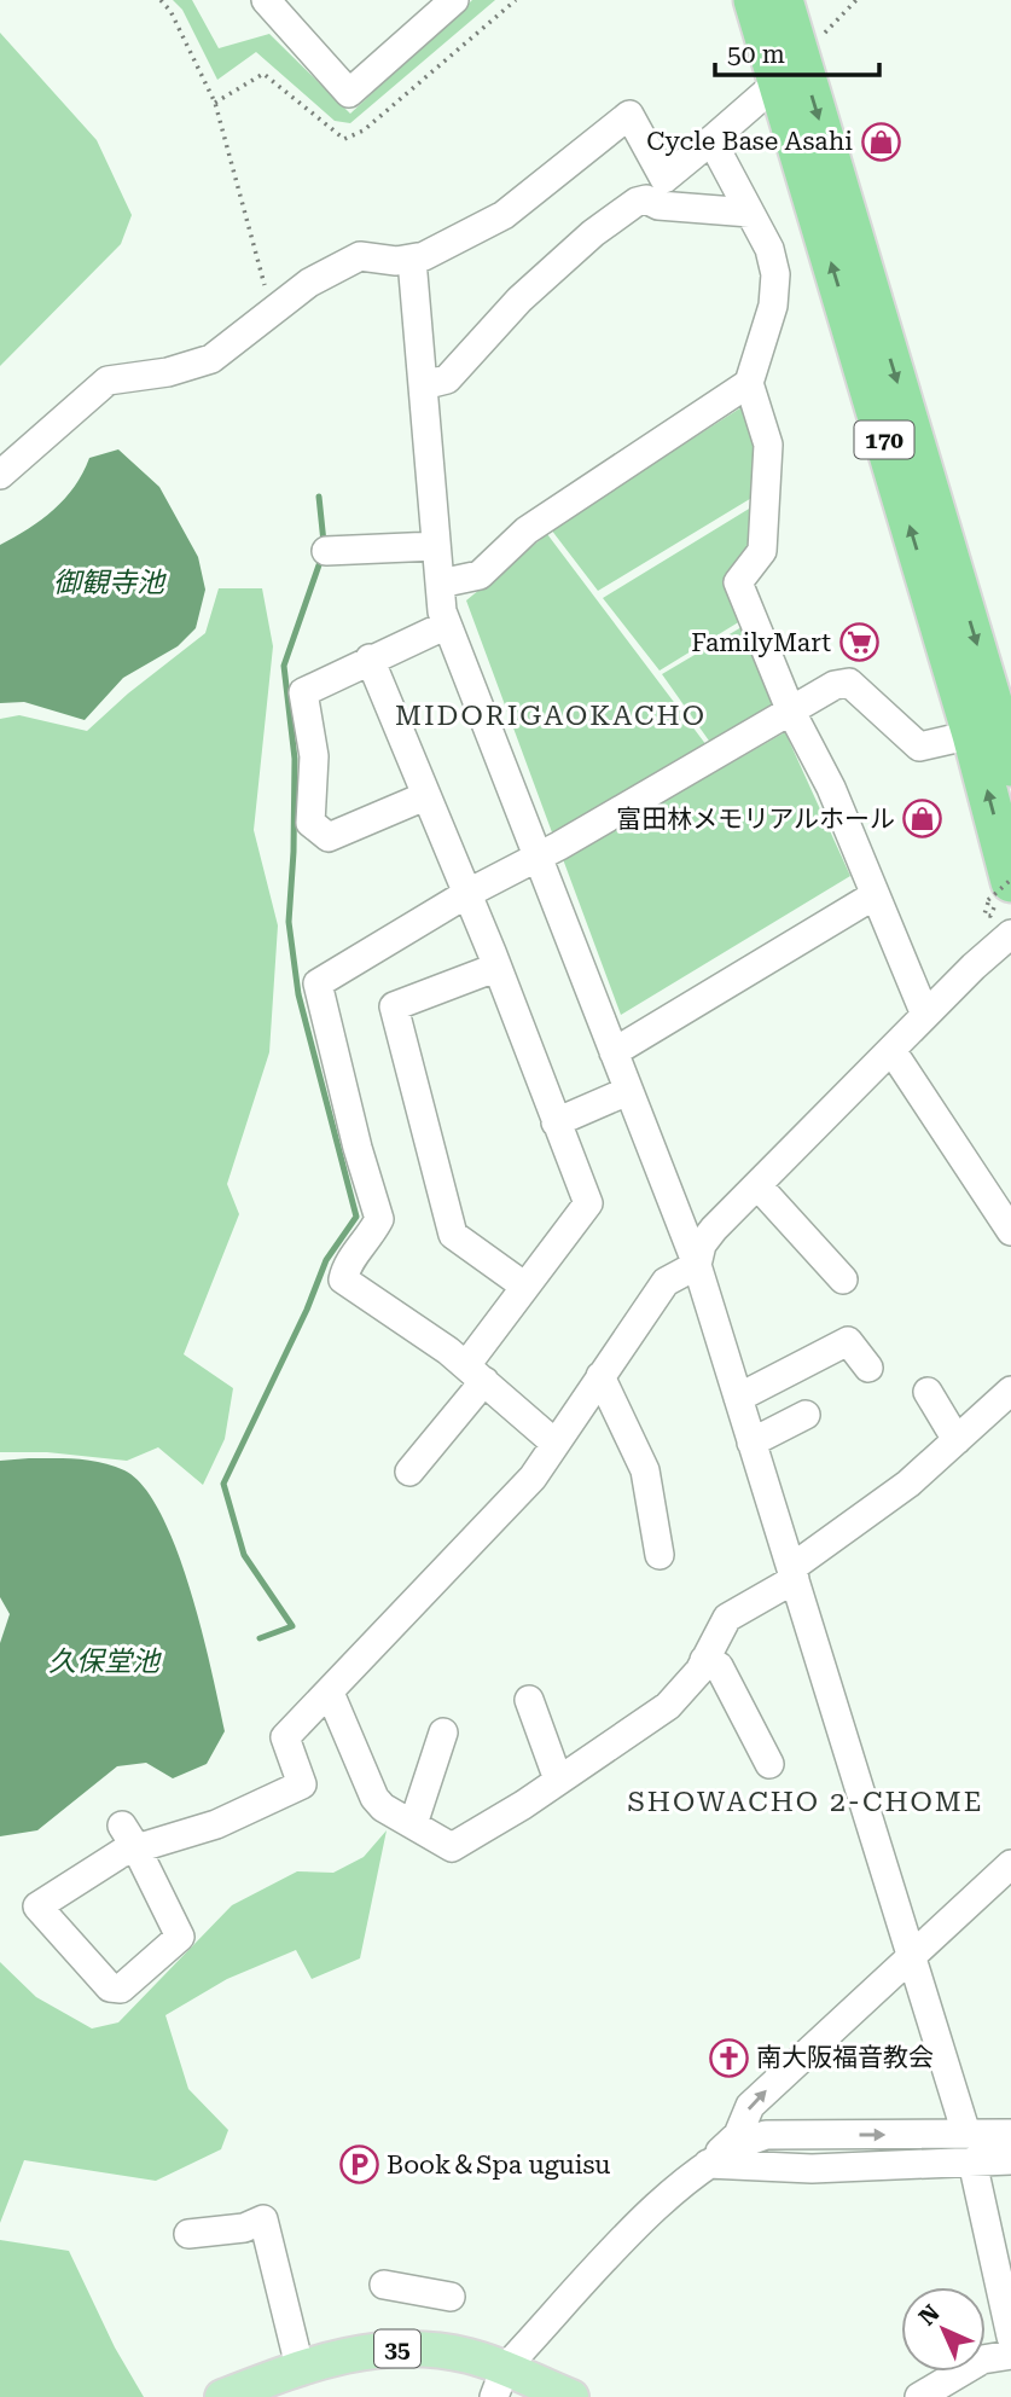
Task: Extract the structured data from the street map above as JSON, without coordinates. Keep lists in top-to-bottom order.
{
  "streets": {
    "highway": ["170"],
    "main road": ["35"]
  },
  "districts": ["MIDORIGAOKACHO", "SHOWACHO 2-CHOME"],
  "water": ["御観寺池", "久保堂池"],
  "places": {
    "shop": ["Cycle Base Asahi", "富田林メモリアルホール"],
    "supermarket": ["FamilyMart"],
    "church": ["南大阪福音教会"],
    "parking": ["Book＆Spa uguisu"]
  },
  "scale_bar": "50 m",
  "north": "top left"
}
